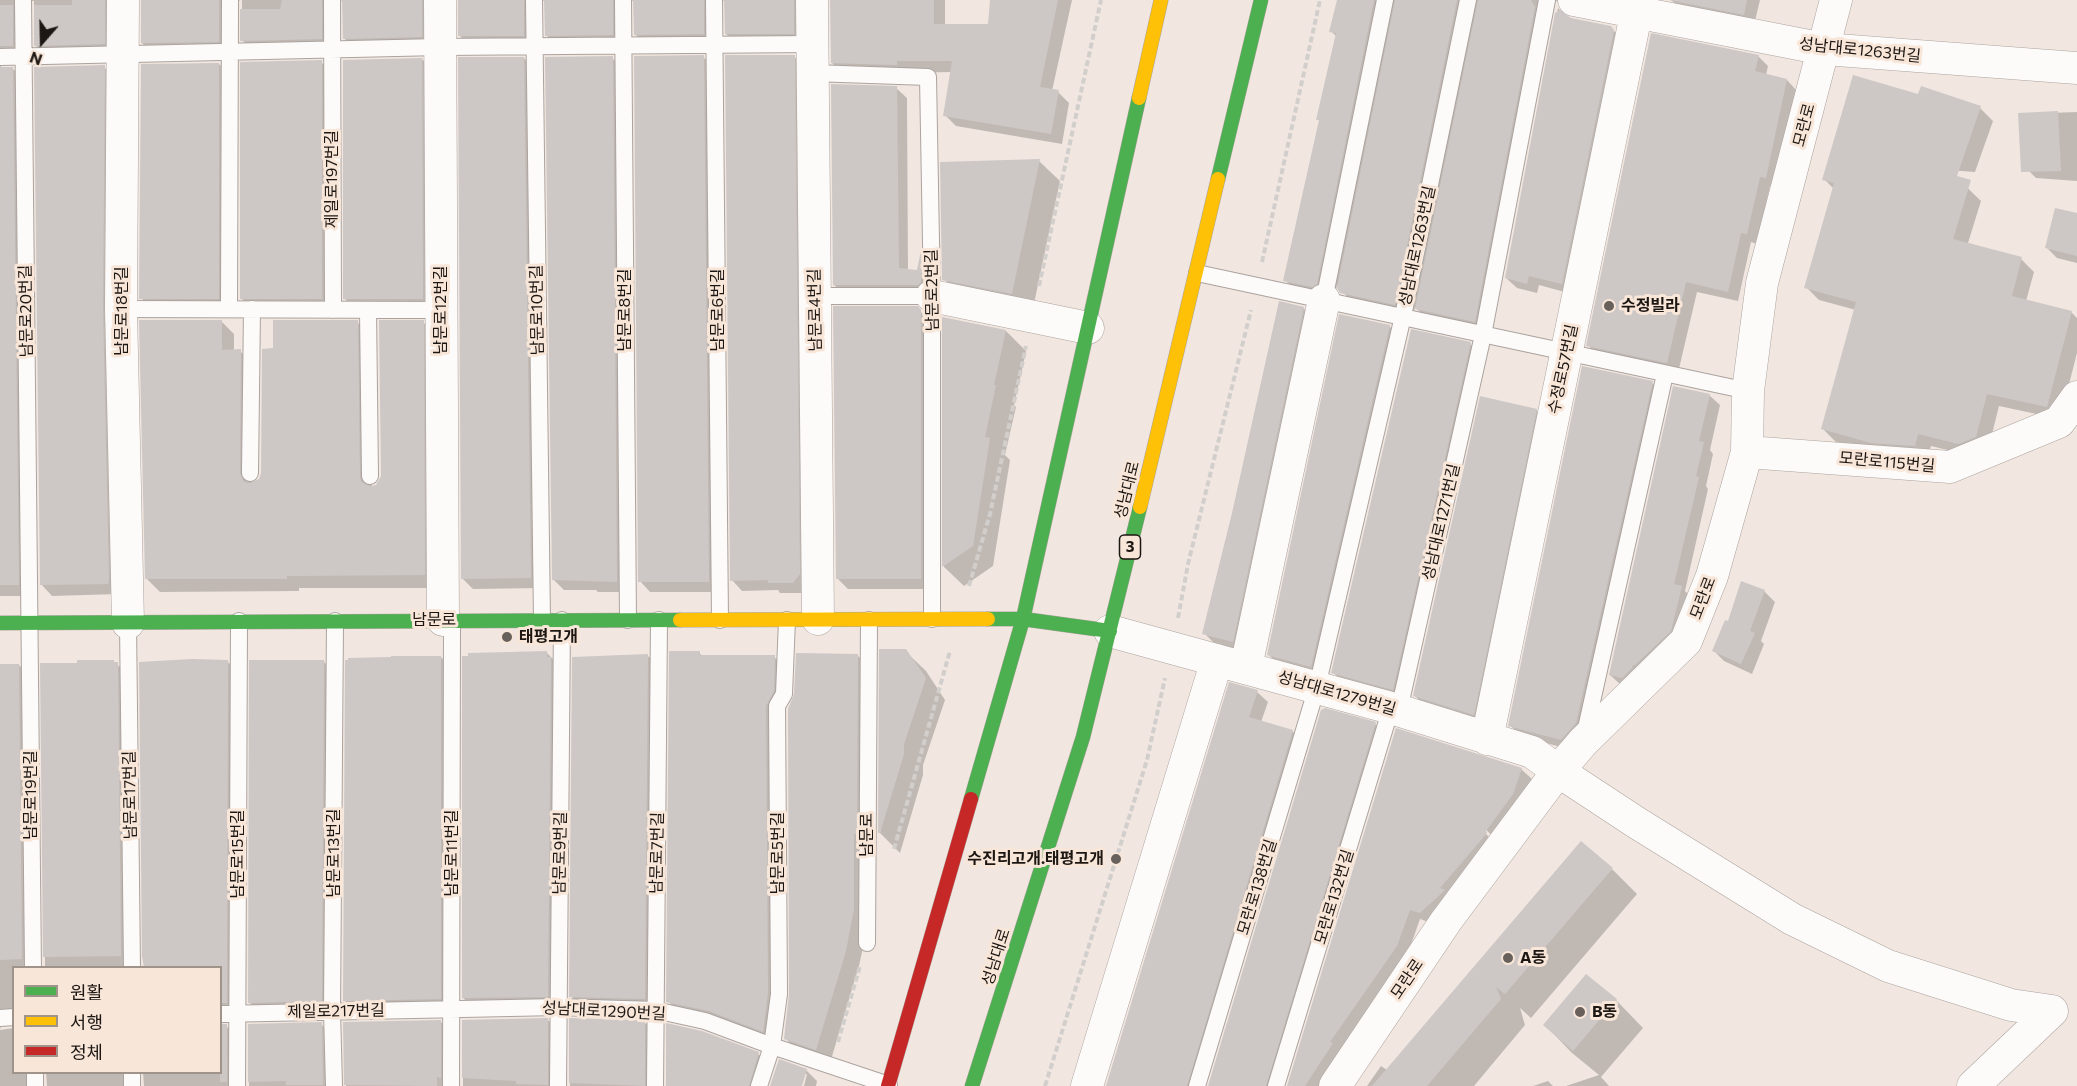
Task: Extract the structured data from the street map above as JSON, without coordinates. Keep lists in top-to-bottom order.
{
  "streets": {
    "main road": ["성남대로", "3", "남문로"],
    "street": [
      "성남대로1263번길",
      "모란로",
      "남문로12번길",
      "남문로4번길",
      "남문로18번길",
      "수정로57번길",
      "모란로115번길",
      "성남대로1279번길"
    ],
    "lane": [
      "제일로197번길",
      "남문로2번길",
      "남문로10번길",
      "남문로8번길",
      "남문로6번길",
      "남문로20번길",
      "성남대로1271번길",
      "남문로19번길",
      "남문로17번길",
      "남문로13번길",
      "남문로11번길",
      "남문로9번길",
      "남문로7번길",
      "남문로5번길",
      "남문로15번길",
      "모란로138번길",
      "모란로132번길",
      "제일로217번길",
      "성남대로1290번길"
    ]
  },
  "crossings": [
    ["성남대로1263번길", "모란로"],
    ["성남대로1263번길", "수정로57번길"],
    ["모란로", "모란로115번길"],
    ["모란로", "성남대로1279번길"],
    ["남문로2번길", "남문로4번길"],
    ["남문로2번길", "남문로"],
    ["남문로12번길", "남문로"],
    ["남문로12번길", "남문로11번길"],
    ["남문로10번길", "남문로"],
    ["남문로8번길", "남문로"],
    ["남문로6번길", "남문로"],
    ["남문로4번길", "남문로"],
    ["남문로20번길", "남문로"],
    ["남문로20번길", "남문로19번길"],
    ["남문로18번길", "남문로"],
    ["남문로18번길", "남문로17번길"],
    ["수정로57번길", "성남대로1279번길"],
    ["성남대로", "남문로"],
    ["성남대로", "성남대로1279번길"],
    ["성남대로1271번길", "성남대로1279번길"],
    ["성남대로1271번길", "모란로132번길"],
    ["남문로", "성남대로1279번길"],
    ["남문로", "남문로19번길"],
    ["남문로", "남문로17번길"],
    ["남문로", "남문로13번길"],
    ["남문로", "남문로11번길"],
    ["남문로", "남문로9번길"],
    ["남문로", "남문로7번길"],
    ["남문로", "남문로5번길"],
    ["남문로", "남문로15번길"],
    ["성남대로1279번길", "모란로138번길"],
    ["성남대로1279번길", "모란로132번길"],
    ["남문로13번길", "제일로217번길"],
    ["남문로11번길", "제일로217번길"],
    ["남문로11번길", "성남대로1290번길"],
    ["남문로9번길", "성남대로1290번길"],
    ["남문로7번길", "성남대로1290번길"],
    ["남문로5번길", "성남대로1290번길"],
    ["남문로15번길", "제일로217번길"],
    ["제일로217번길", "성남대로1290번길"]
  ],
  "places": [
    "수정빌라",
    "태평고개",
    "수진리고개.태평고개",
    "A동",
    "B동"
  ],
  "legend": ["원활", "서행", "정체"],
  "north": "bottom"
}
